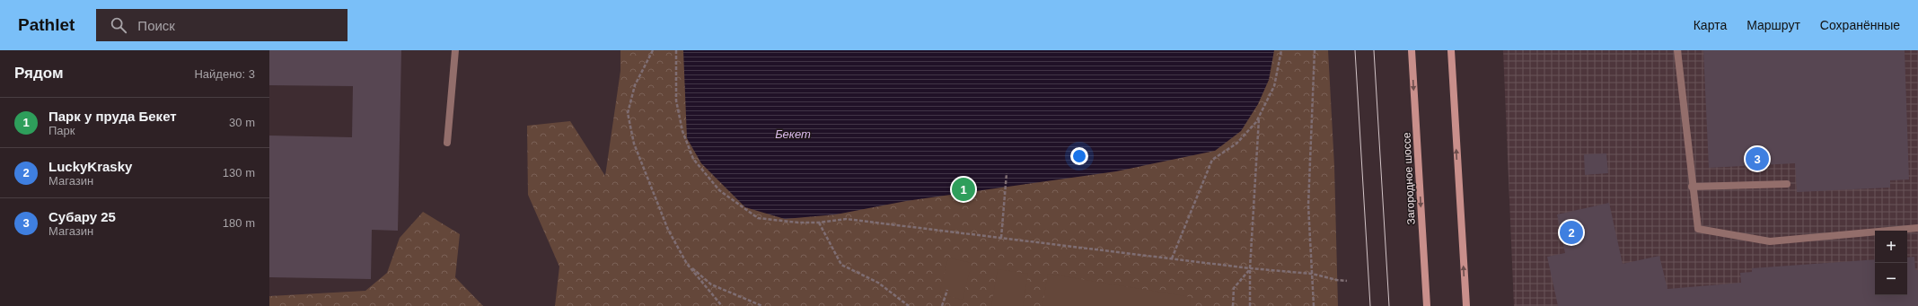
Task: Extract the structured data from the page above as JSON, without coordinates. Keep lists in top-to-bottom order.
{
  "streets": {
    "main road": ["Загородное шоссе"]
  },
  "water": ["Бекет"],
  "page": {
    "header": "Pathlet",
    "search": "Поиск",
    "nav": ["Карта", "Маршрут", "Сохранённые"],
    "heading": ["Рядом", "Найдено: 3"],
    "list": [
      {
        "mark": "1",
        "name": "Парк у пруда Бекет",
        "note": "Парк",
        "value": "30 m"
      },
      {
        "mark": "2",
        "name": "LuckyKrasky",
        "note": "Магазин",
        "value": "130 m"
      },
      {
        "mark": "3",
        "name": "Субару 25",
        "note": "Магазин",
        "value": "180 m"
      }
    ],
    "pins": ["3", "1", "2"],
    "map_buttons": ["+", "−"]
  }
}
